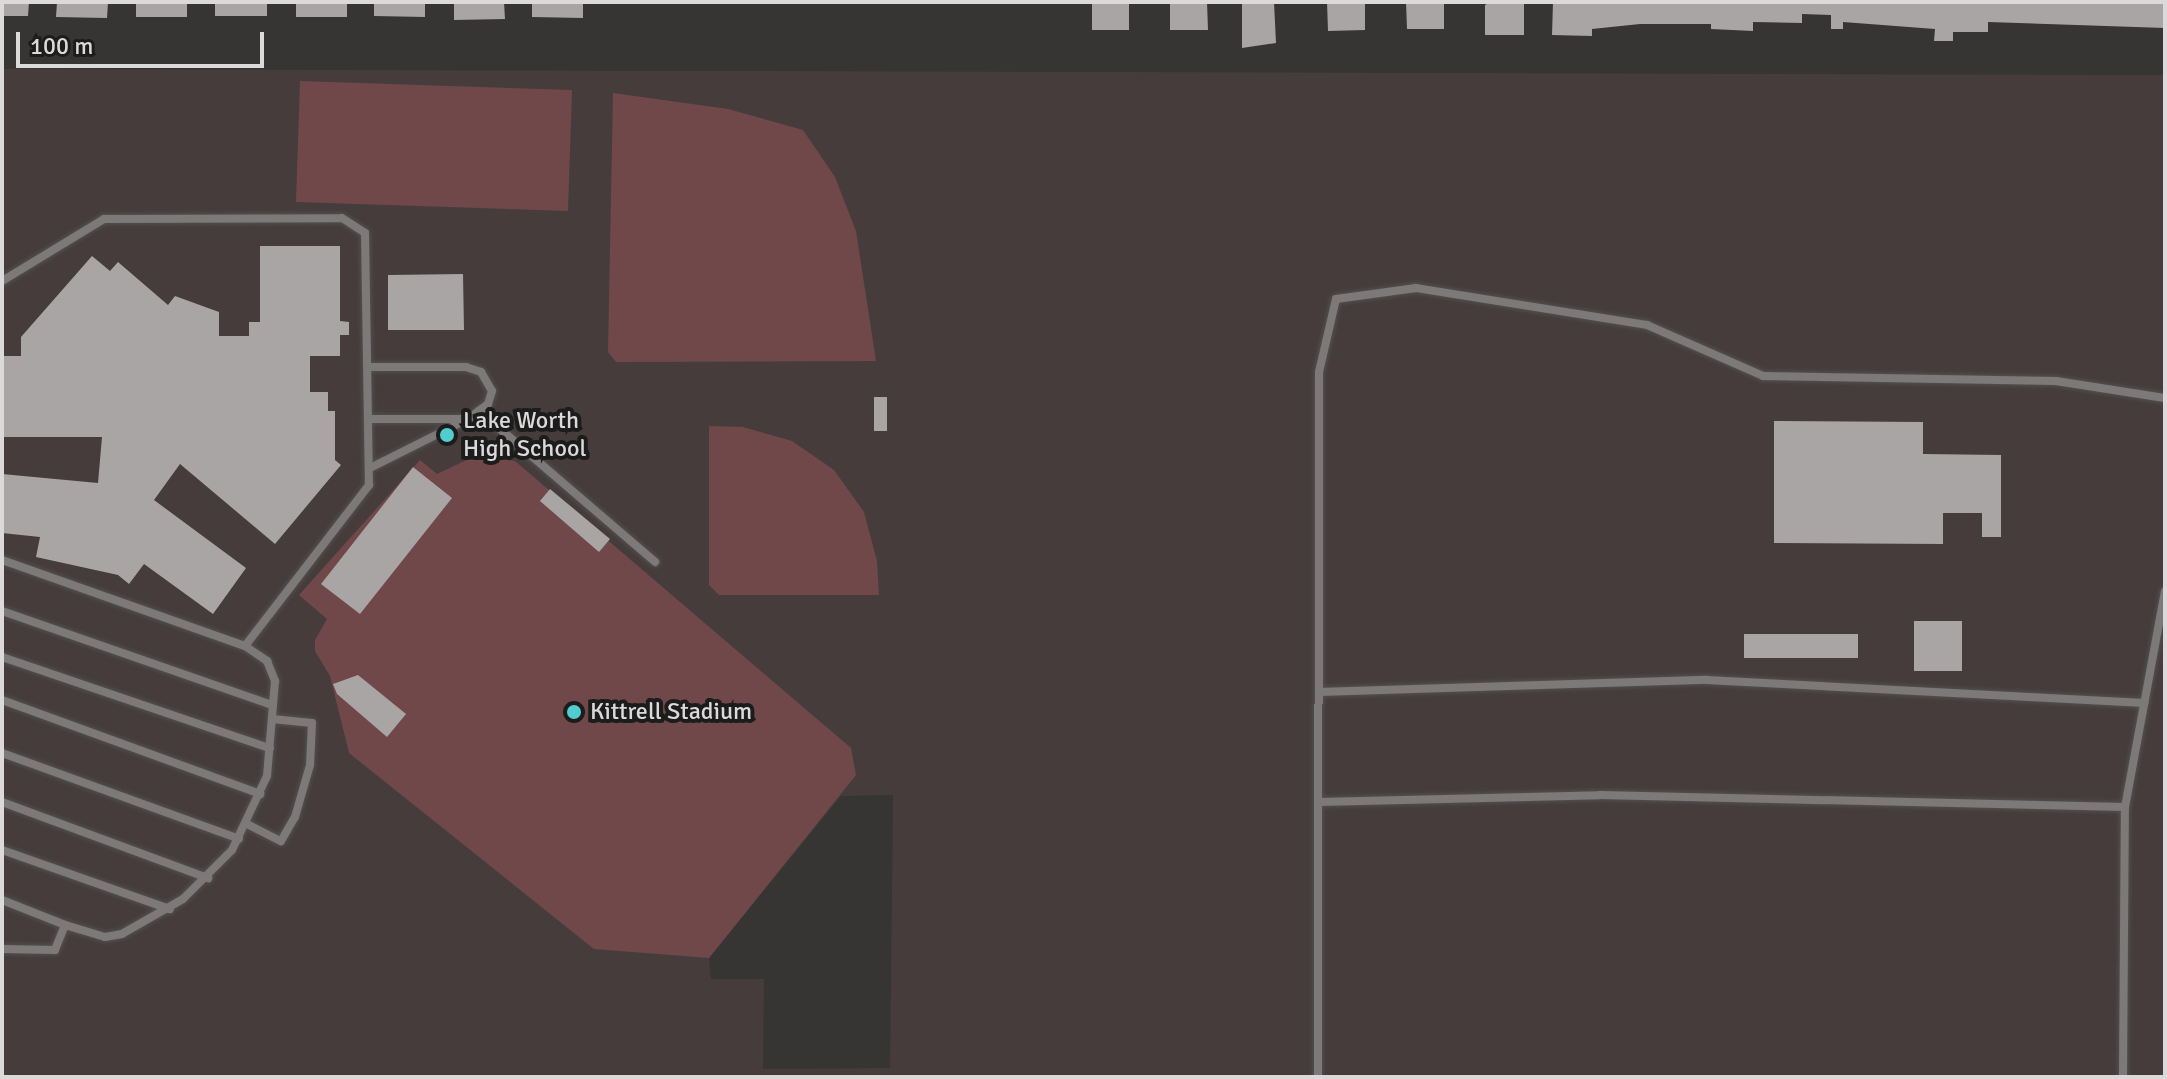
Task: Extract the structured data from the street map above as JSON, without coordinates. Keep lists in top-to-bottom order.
{
  "places": ["Lake Worth High School", "Kittrell Stadium"],
  "scale_bar": "100 m"
}
